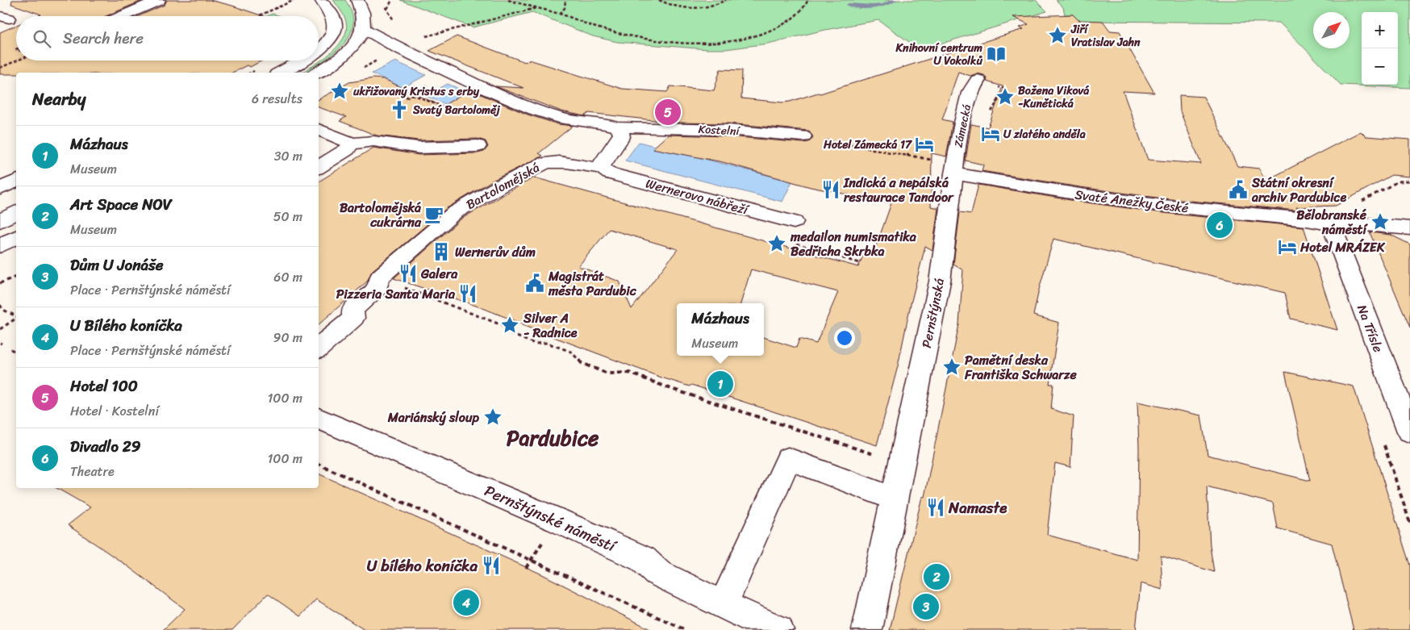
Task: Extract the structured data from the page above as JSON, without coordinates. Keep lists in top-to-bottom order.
{
  "streets": {
    "street": [
      "Zámecká",
      "Kostelní",
      "Bartolomějská",
      "Wernerovo nábřeží",
      "Svaté Anežky České",
      "Pernštýnská",
      "Na Třísle",
      "Pernštýnské náměstí"
    ]
  },
  "crossings": [
    ["Zámecká", "Svaté Anežky České"],
    ["Zámecká", "Pernštýnská"],
    ["Bartolomějská", "Wernerovo nábřeží"],
    ["Svaté Anežky České", "Pernštýnská"],
    ["Svaté Anežky České", "Na Třísle"]
  ],
  "districts": ["Pardubice"],
  "places": {
    "place": [
      "Jiří Vratislav Jahn",
      "ukřižovaný Kristus s erby",
      "Božena Viková -Kunětická",
      "Bělobranské náměstí",
      "medailon numismatika Bedřicha Skrbka",
      "Silver A - Radnice",
      "Pamětní deska Františka Schwarze",
      "Mariánský sloup"
    ],
    "library": ["Knihovní centrum U Vokolků"],
    "church": ["Svatý Bartoloměj"],
    "hotel": ["U zlatého anděla", "Hotel Zámecká 17", "Hotel MRÁZEK"],
    "restaurant": [
      "Indická a nepálská restaurace Tandoor",
      "Galera",
      "Pizzeria Santa Maria",
      "Namaste",
      "U bílého koníčka"
    ],
    "public building": ["Státní okresní archiv Pardubice", "Magistrát města Pardubic"],
    "cafe": ["Bartolomějská cukrárna"],
    "building": ["Wernerův dům"]
  },
  "north": "top right",
  "page": {
    "map_buttons": ["+", "−"],
    "search": "Search here",
    "heading": ["Nearby", "6 results"],
    "pins": [
      "5",
      "6",
      "1",
      "2",
      "4",
      "3"
    ],
    "list": [
      {
        "mark": "1",
        "name": "Mázhaus",
        "note": "Museum",
        "value": "30 m"
      },
      {
        "mark": "2",
        "name": "Art Space NOV",
        "note": "Museum",
        "value": "50 m"
      },
      {
        "mark": "3",
        "name": "Dům U Jonáše",
        "note": "Place · Pernštýnské náměstí",
        "value": "60 m"
      },
      {
        "mark": "4",
        "name": "U Bílého koníčka",
        "note": "Place · Pernštýnské náměstí",
        "value": "90 m"
      },
      {
        "mark": "5",
        "name": "Hotel 100",
        "note": "Hotel · Kostelní",
        "value": "100 m"
      },
      {
        "mark": "6",
        "name": "Divadlo 29",
        "note": "Theatre",
        "value": "100 m"
      }
    ],
    "popup": ["Mázhaus", "Museum"]
  }
}
